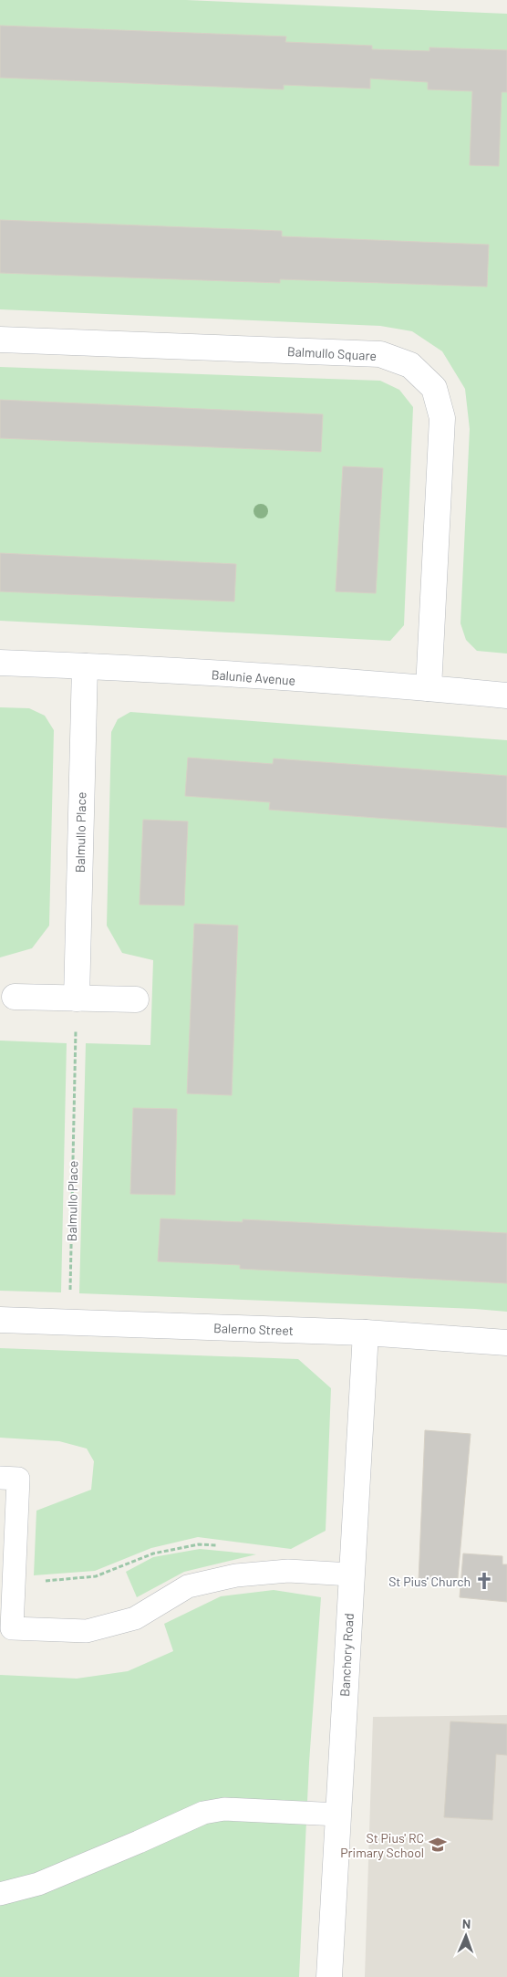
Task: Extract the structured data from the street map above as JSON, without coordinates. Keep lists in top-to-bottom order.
{
  "streets": {
    "street": [
      "Balmullo Square",
      "Balunie Avenue",
      "Balmullo Place",
      "Balerno Street",
      "Banchory Road"
    ]
  },
  "crossings": [
    ["Balmullo Square", "Balunie Avenue"],
    ["Balunie Avenue", "Balmullo Place"],
    ["Balmullo Place", "Balerno Street"],
    ["Balerno Street", "Banchory Road"]
  ],
  "places": {
    "church": ["St Pius' Church"],
    "school or university": ["St Pius' RC Primary School"]
  },
  "north": "top"
}
